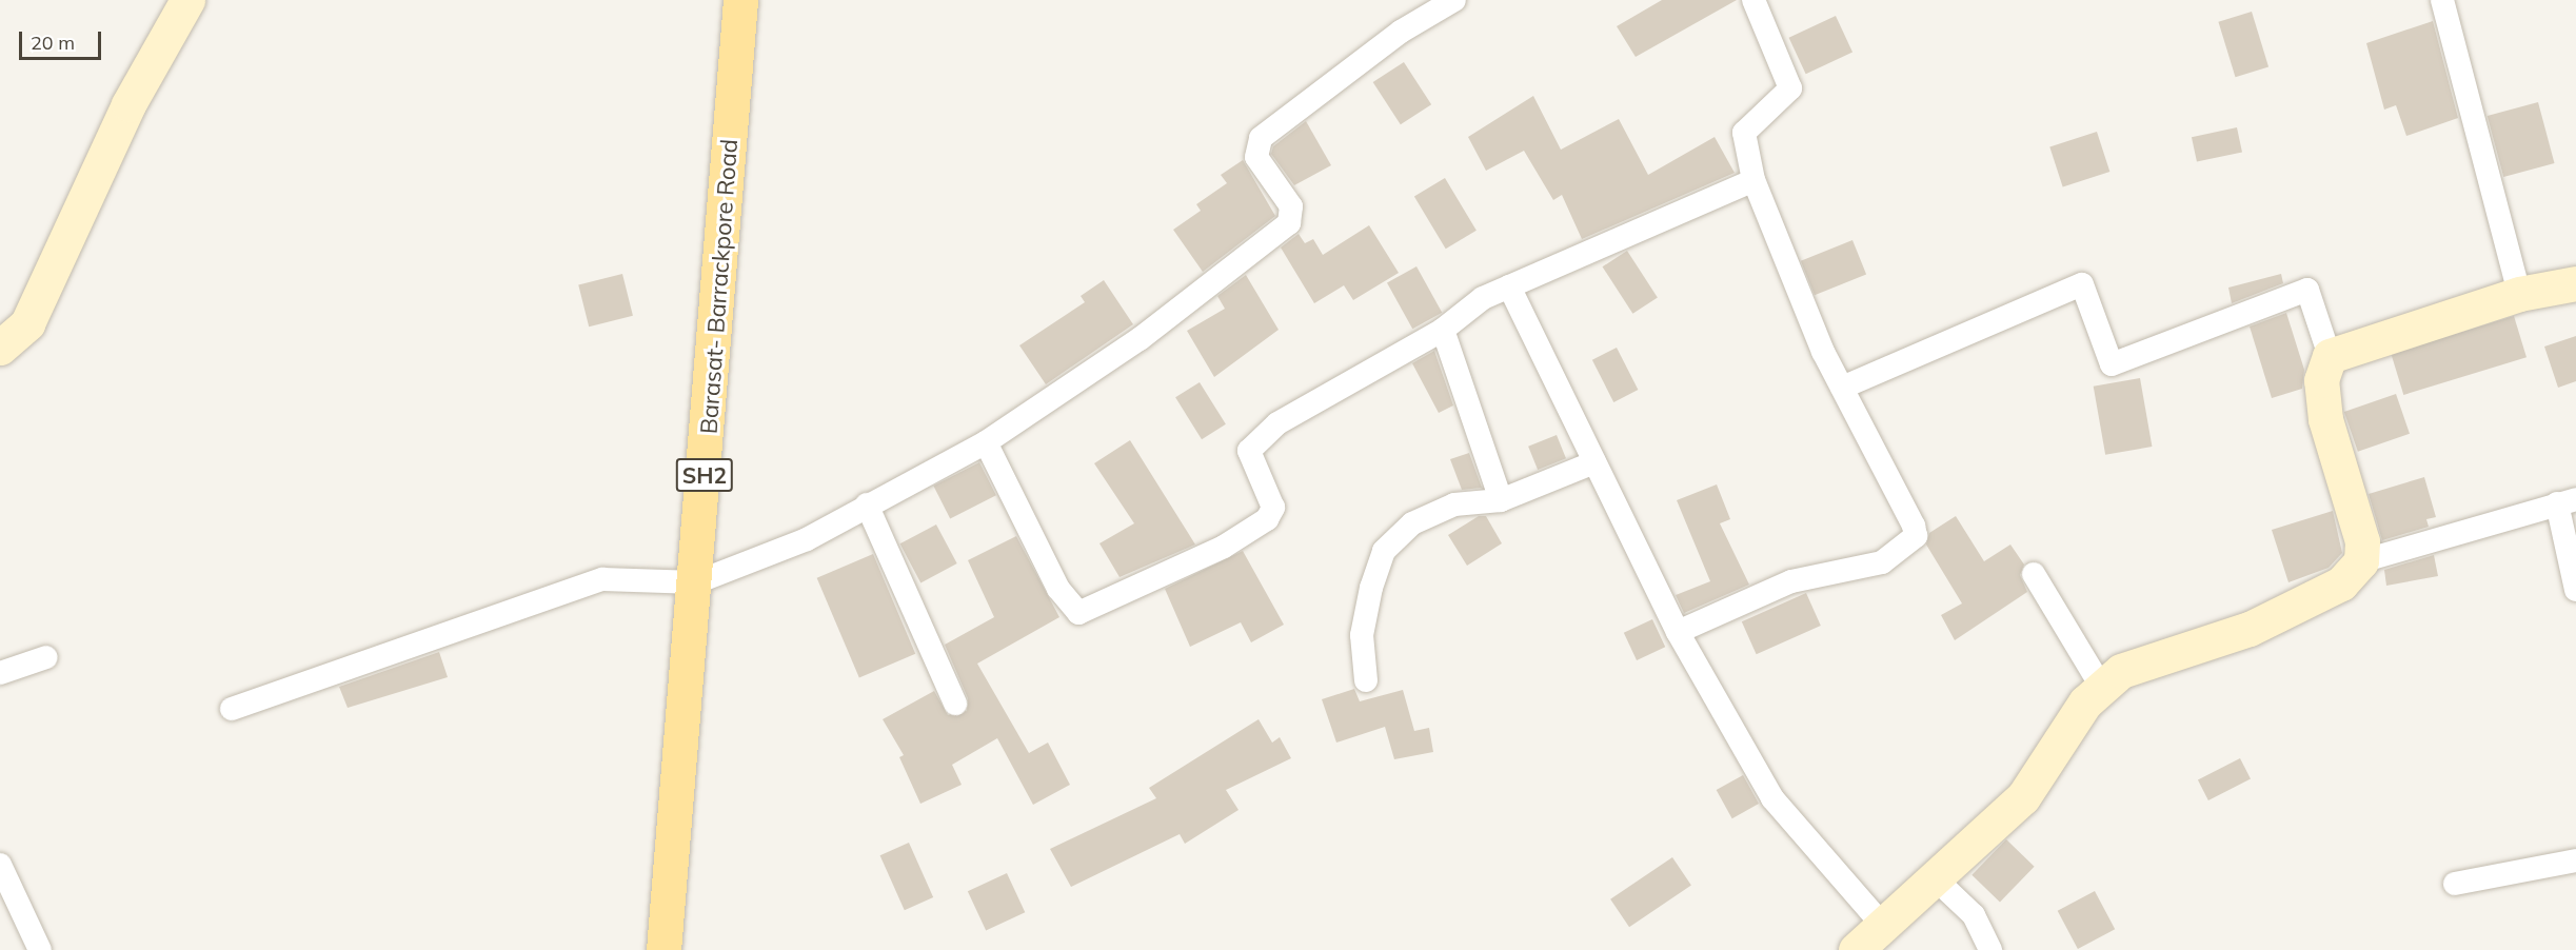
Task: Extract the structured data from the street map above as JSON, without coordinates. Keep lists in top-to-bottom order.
{
  "streets": {
    "main road": ["Barasat- Barrackpore Road", "SH2"]
  },
  "scale_bar": "20 m"
}
